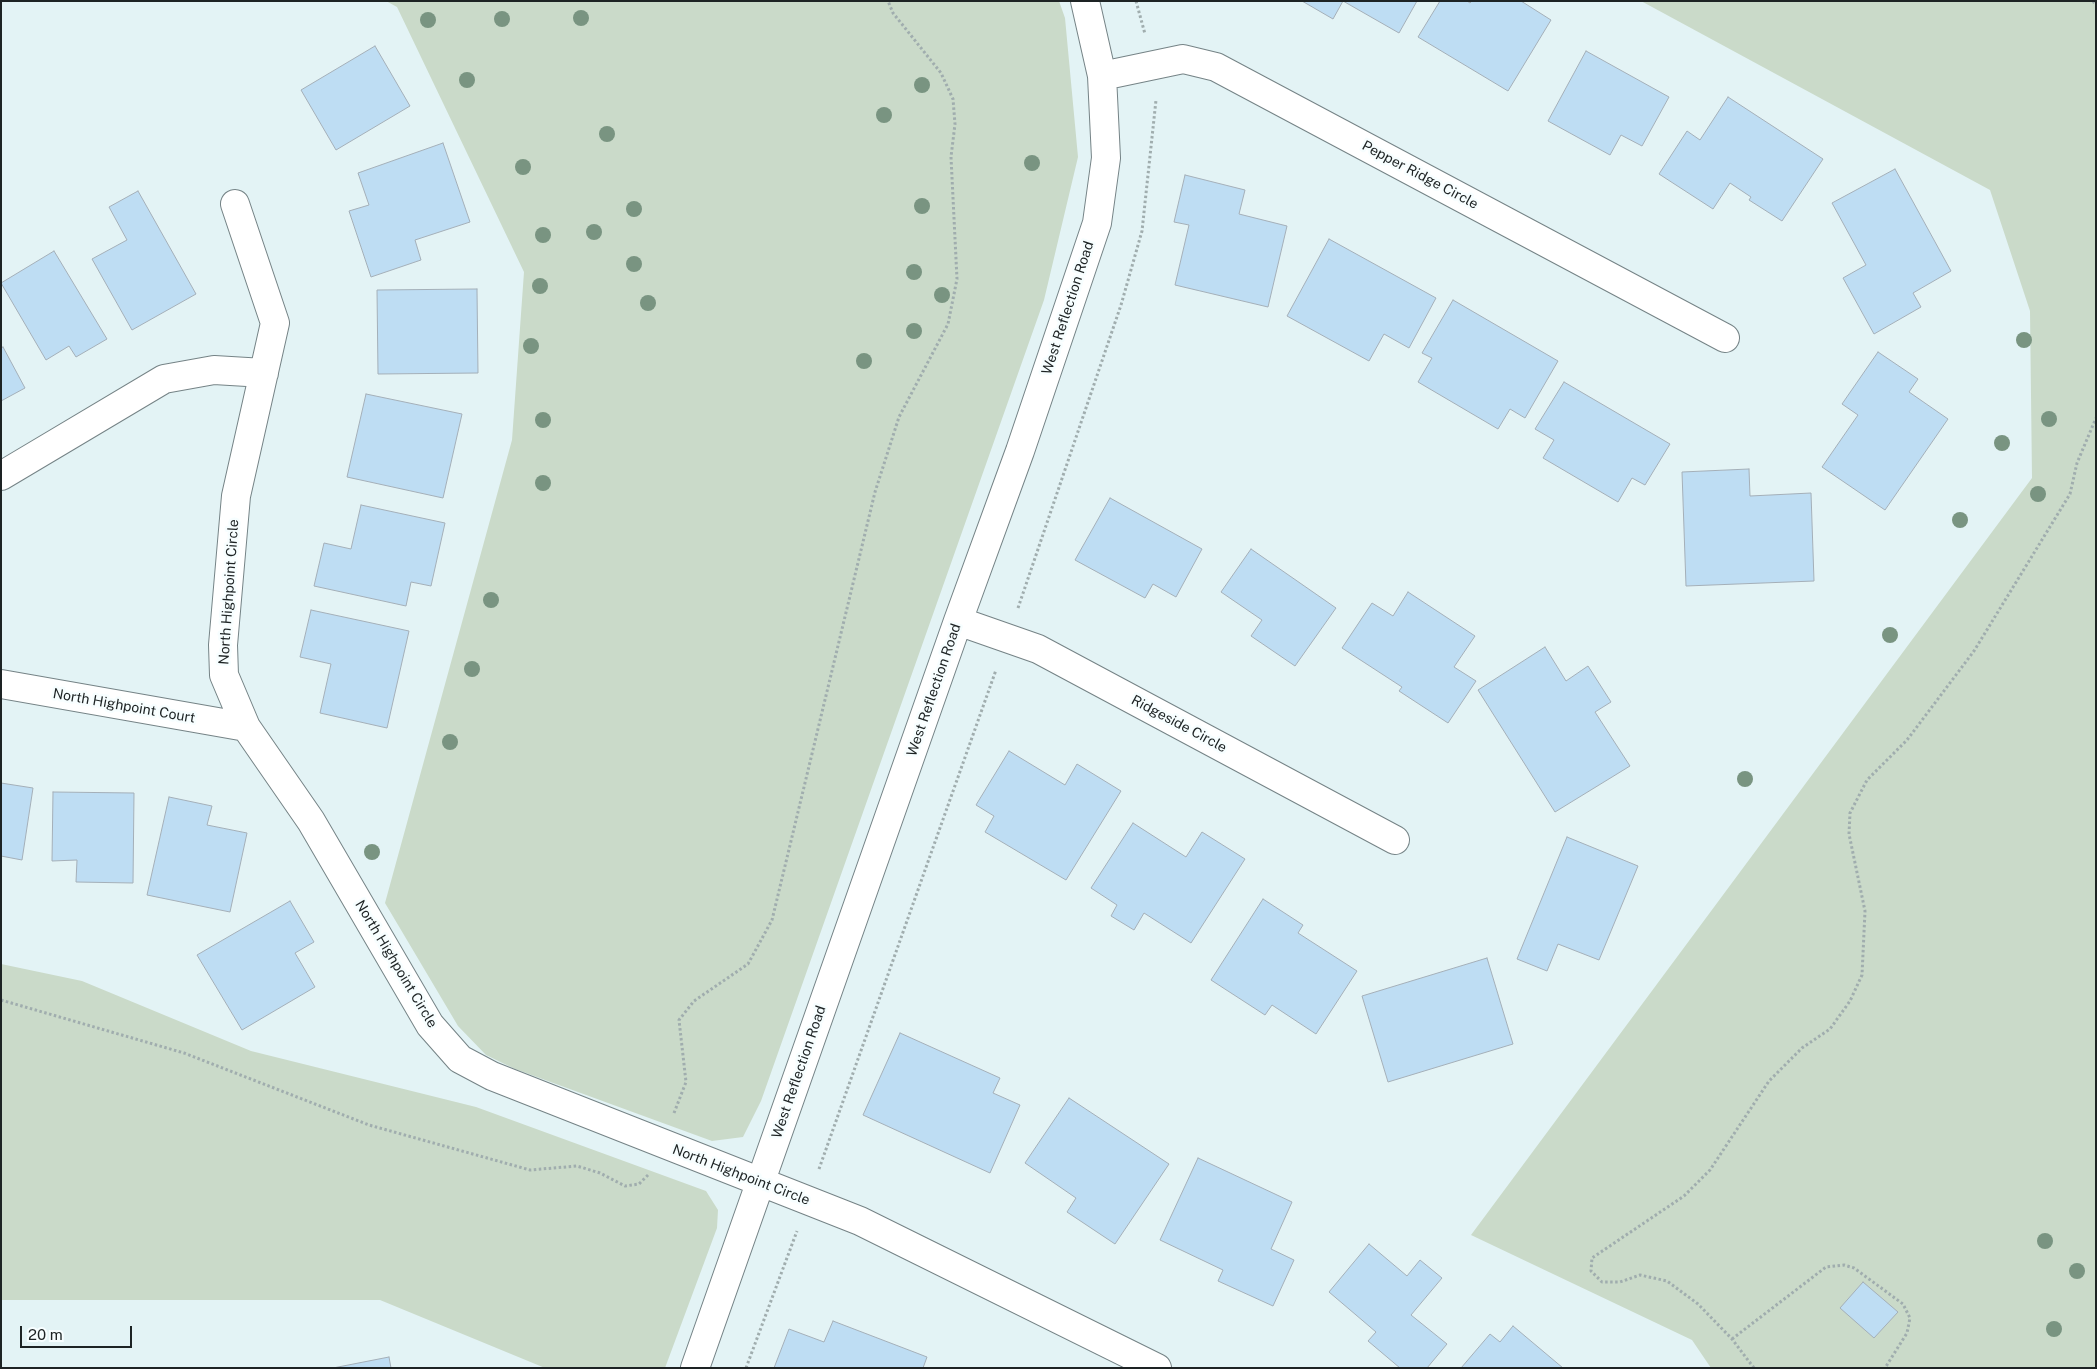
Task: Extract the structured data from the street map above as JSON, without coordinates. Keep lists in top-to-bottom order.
{
  "streets": {
    "street": [
      "Pepper Ridge Circle",
      "West Reflection Road",
      "North Highpoint Circle",
      "North Highpoint Court",
      "Ridgeside Circle"
    ]
  },
  "crossings": [
    ["Pepper Ridge Circle", "West Reflection Road"],
    ["West Reflection Road", "North Highpoint Circle"],
    ["West Reflection Road", "Ridgeside Circle"],
    ["North Highpoint Circle", "North Highpoint Court"]
  ],
  "scale_bar": "20 m"
}
